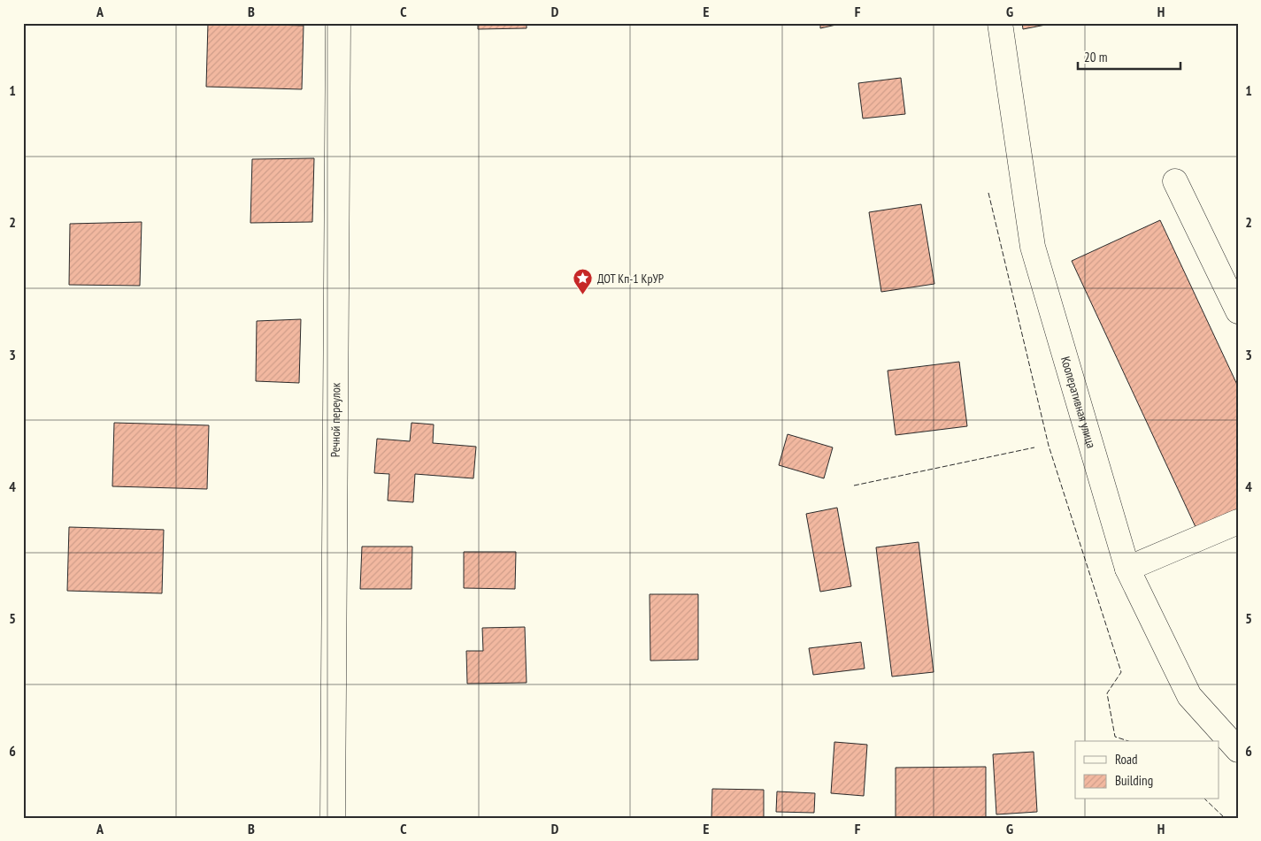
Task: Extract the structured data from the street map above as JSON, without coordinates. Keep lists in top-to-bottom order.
{
  "streets": {
    "street": ["Кооперативная улица", "Речной переулок"]
  },
  "places": {
    "place": ["ДОТ Кп-1 КрУР"]
  },
  "legend": ["Road", "Building"],
  "scale_bar": "20 m",
  "grid": {
    "columns": [
      "A",
      "B",
      "C",
      "D",
      "E",
      "F",
      "G",
      "H"
    ],
    "rows": [
      "1",
      "2",
      "3",
      "4",
      "5",
      "6"
    ]
  }
}
